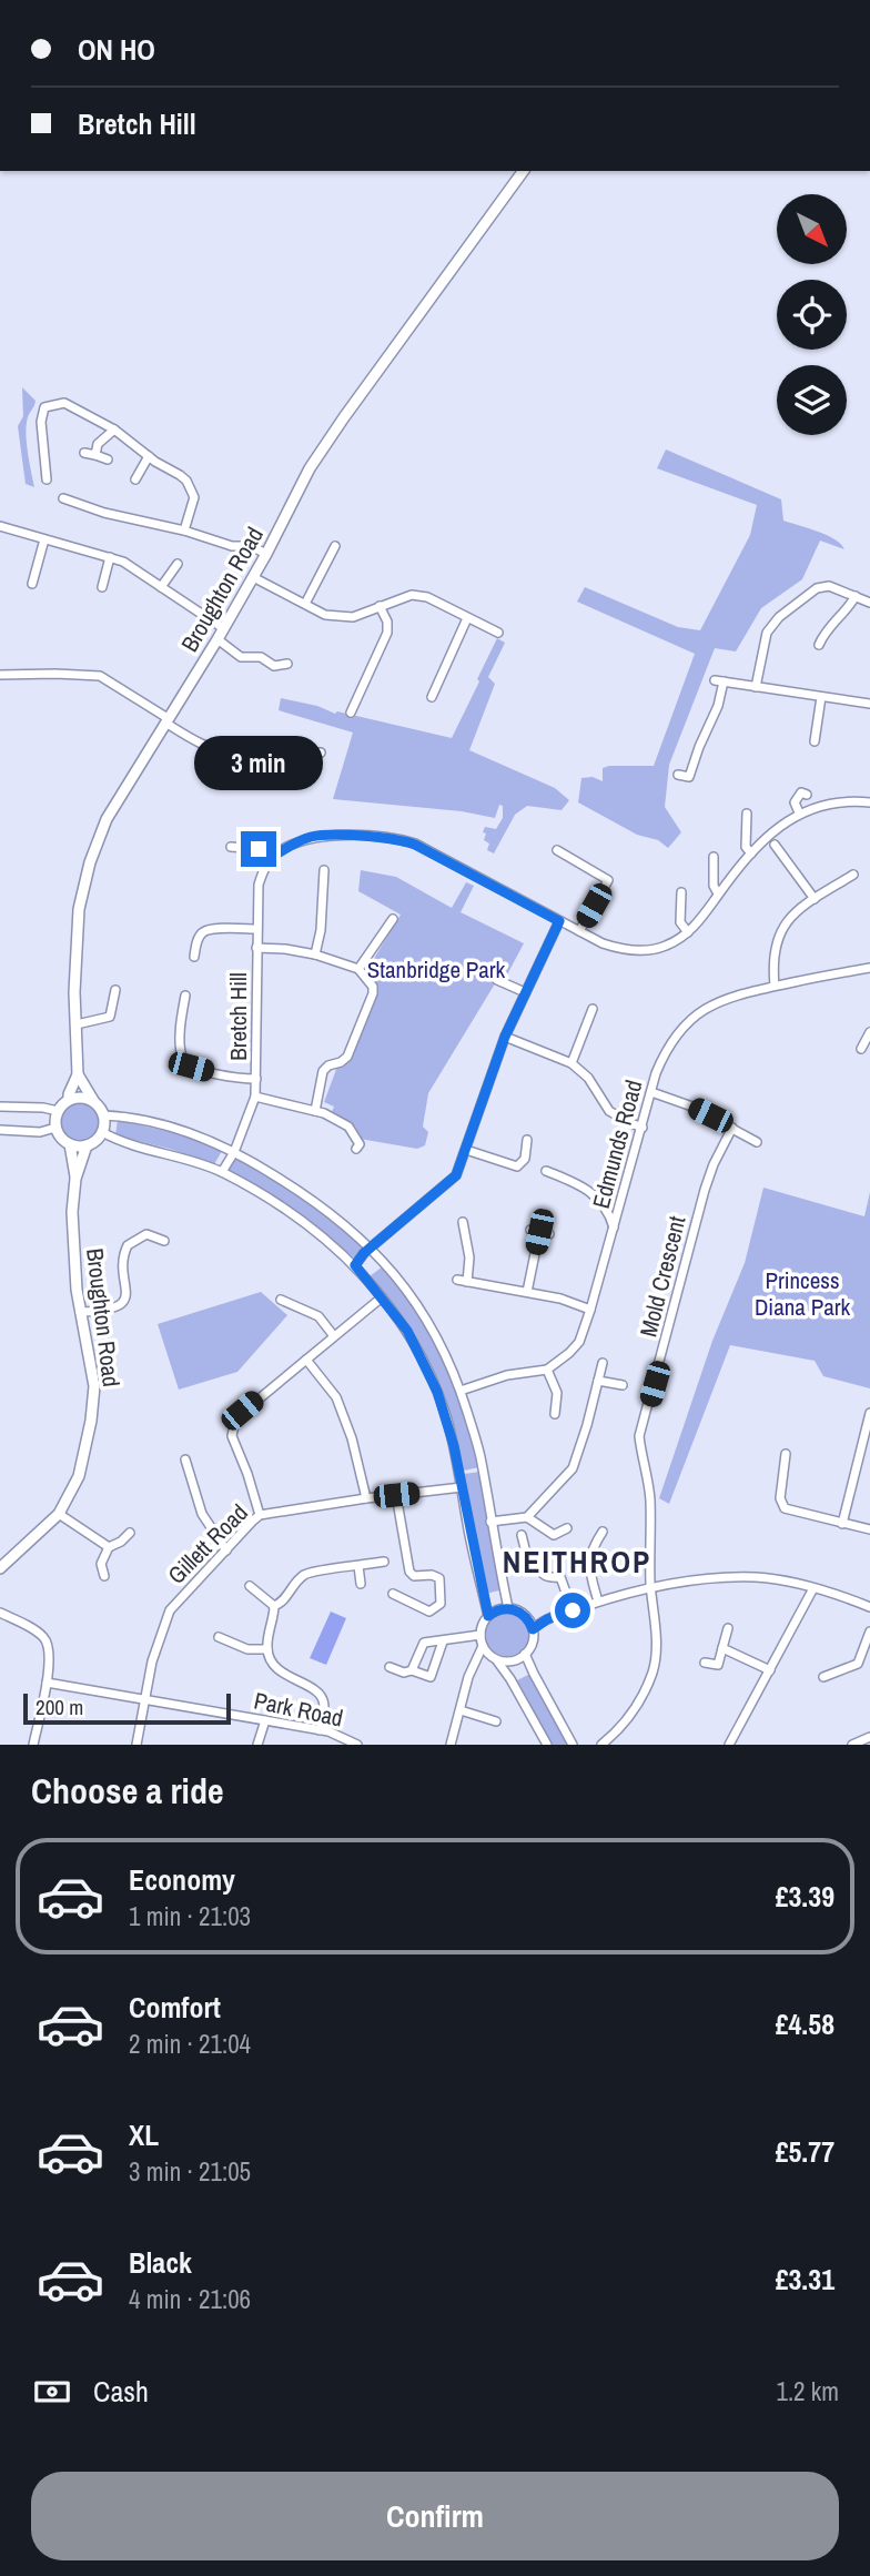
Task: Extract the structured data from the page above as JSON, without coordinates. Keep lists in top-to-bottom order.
{
  "streets": {
    "main road": ["Broughton Road"],
    "street": [
      "Bretch Hill",
      "Edmunds Road",
      "Mold Crescent",
      "Gillett Road",
      "Park Road"
    ]
  },
  "crossings": [
    ["Gillett Road", "Park Road"]
  ],
  "districts": ["NEITHROP"],
  "parks": ["Stanbridge Park", "Princess Diana Park"],
  "scale_bar": "200 m",
  "north": "bottom right",
  "page": {
    "banner": ["ON HO", "Bretch Hill"],
    "bubble": "3 min",
    "scale": "200 m",
    "heading": "Choose a ride",
    "list": [
      {
        "name": "Economy",
        "note": "1 min · 21:03",
        "value": "£3.39"
      },
      {
        "name": "Comfort",
        "note": "2 min · 21:04",
        "value": "£4.58"
      },
      {
        "name": "XL",
        "note": "3 min · 21:05",
        "value": "£5.77"
      },
      {
        "name": "Black",
        "note": "4 min · 21:06",
        "value": "£3.31"
      }
    ],
    "pay": ["Cash", "1.2 km"],
    "buttons": "Confirm"
  }
}
